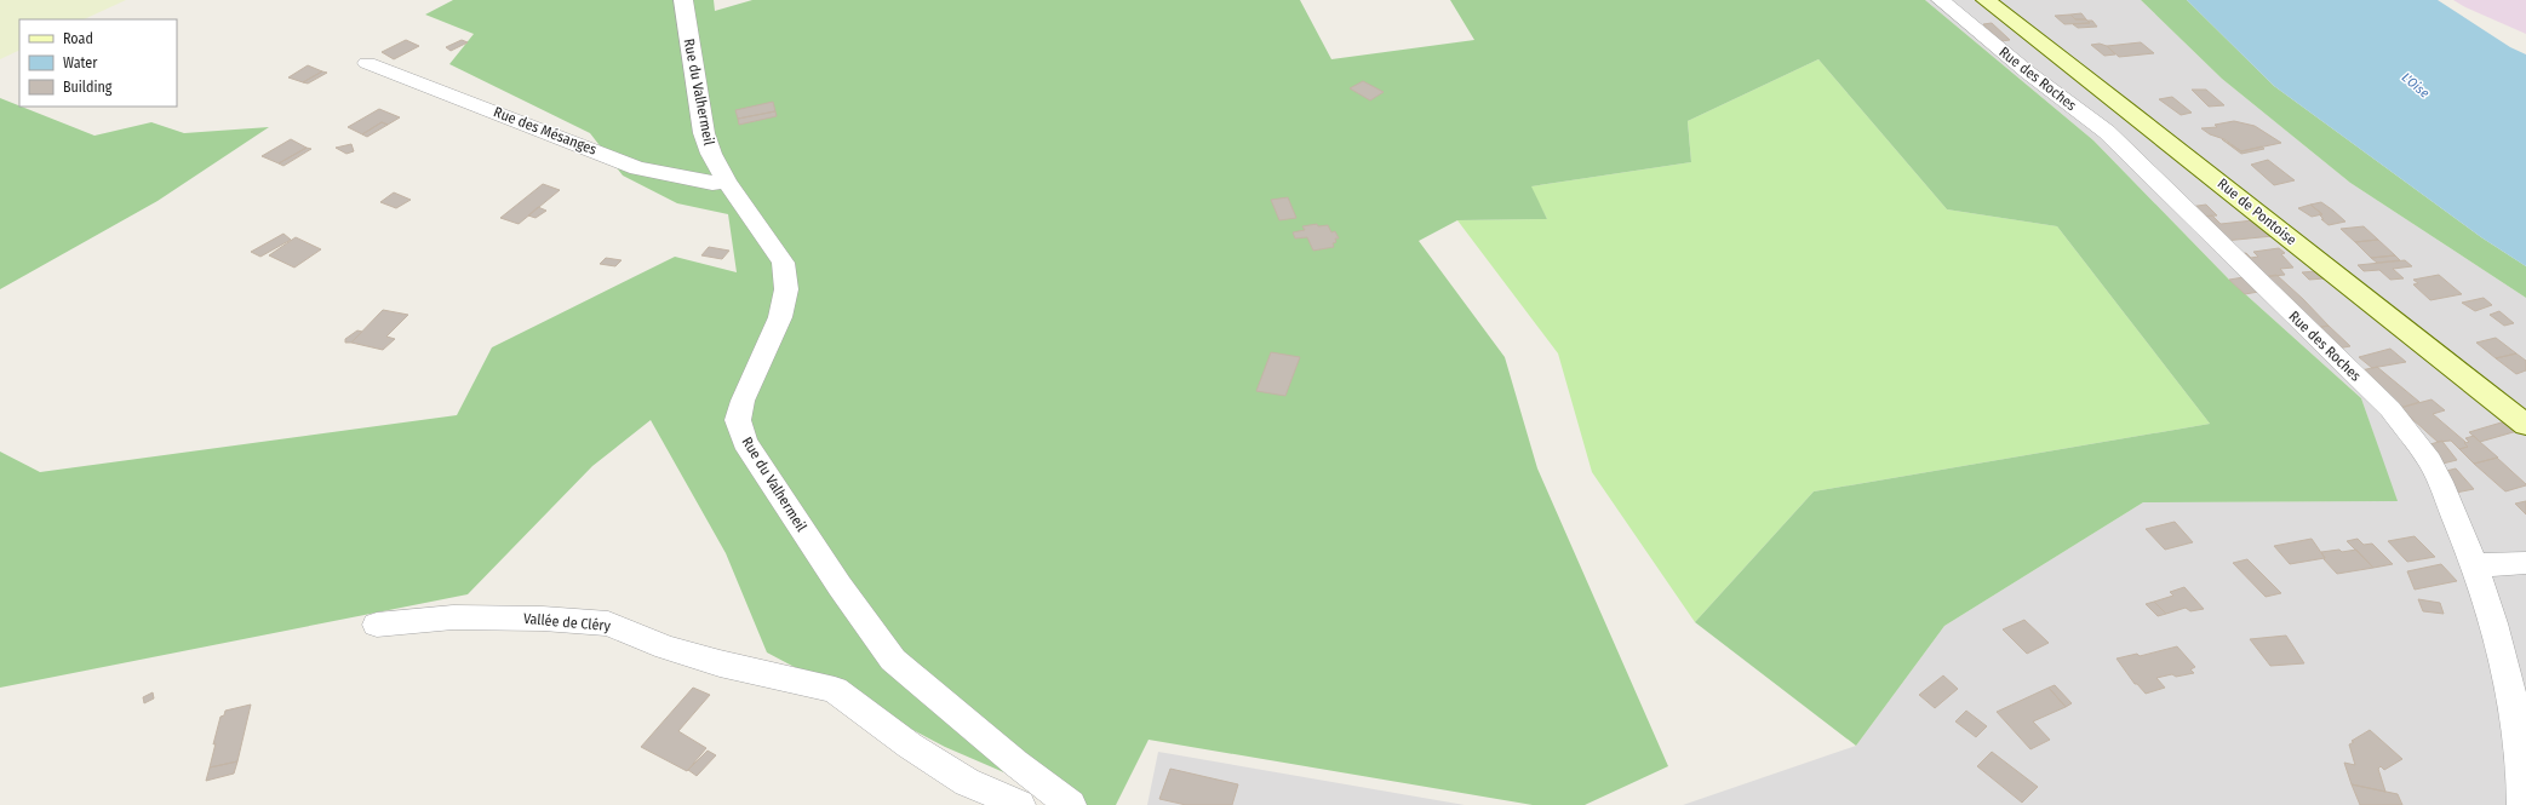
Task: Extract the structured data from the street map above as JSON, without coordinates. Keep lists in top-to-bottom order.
{
  "streets": {
    "main road": ["Rue de Pontoise"],
    "street": [
      "Rue des Roches",
      "Rue du Valhermeil",
      "Rue des Mésanges",
      "Vallée de Cléry"
    ]
  },
  "crossings": [
    ["Rue du Valhermeil", "Rue des Mésanges"]
  ],
  "water": ["L'Oise"],
  "legend": ["Road", "Water", "Building"]
}
